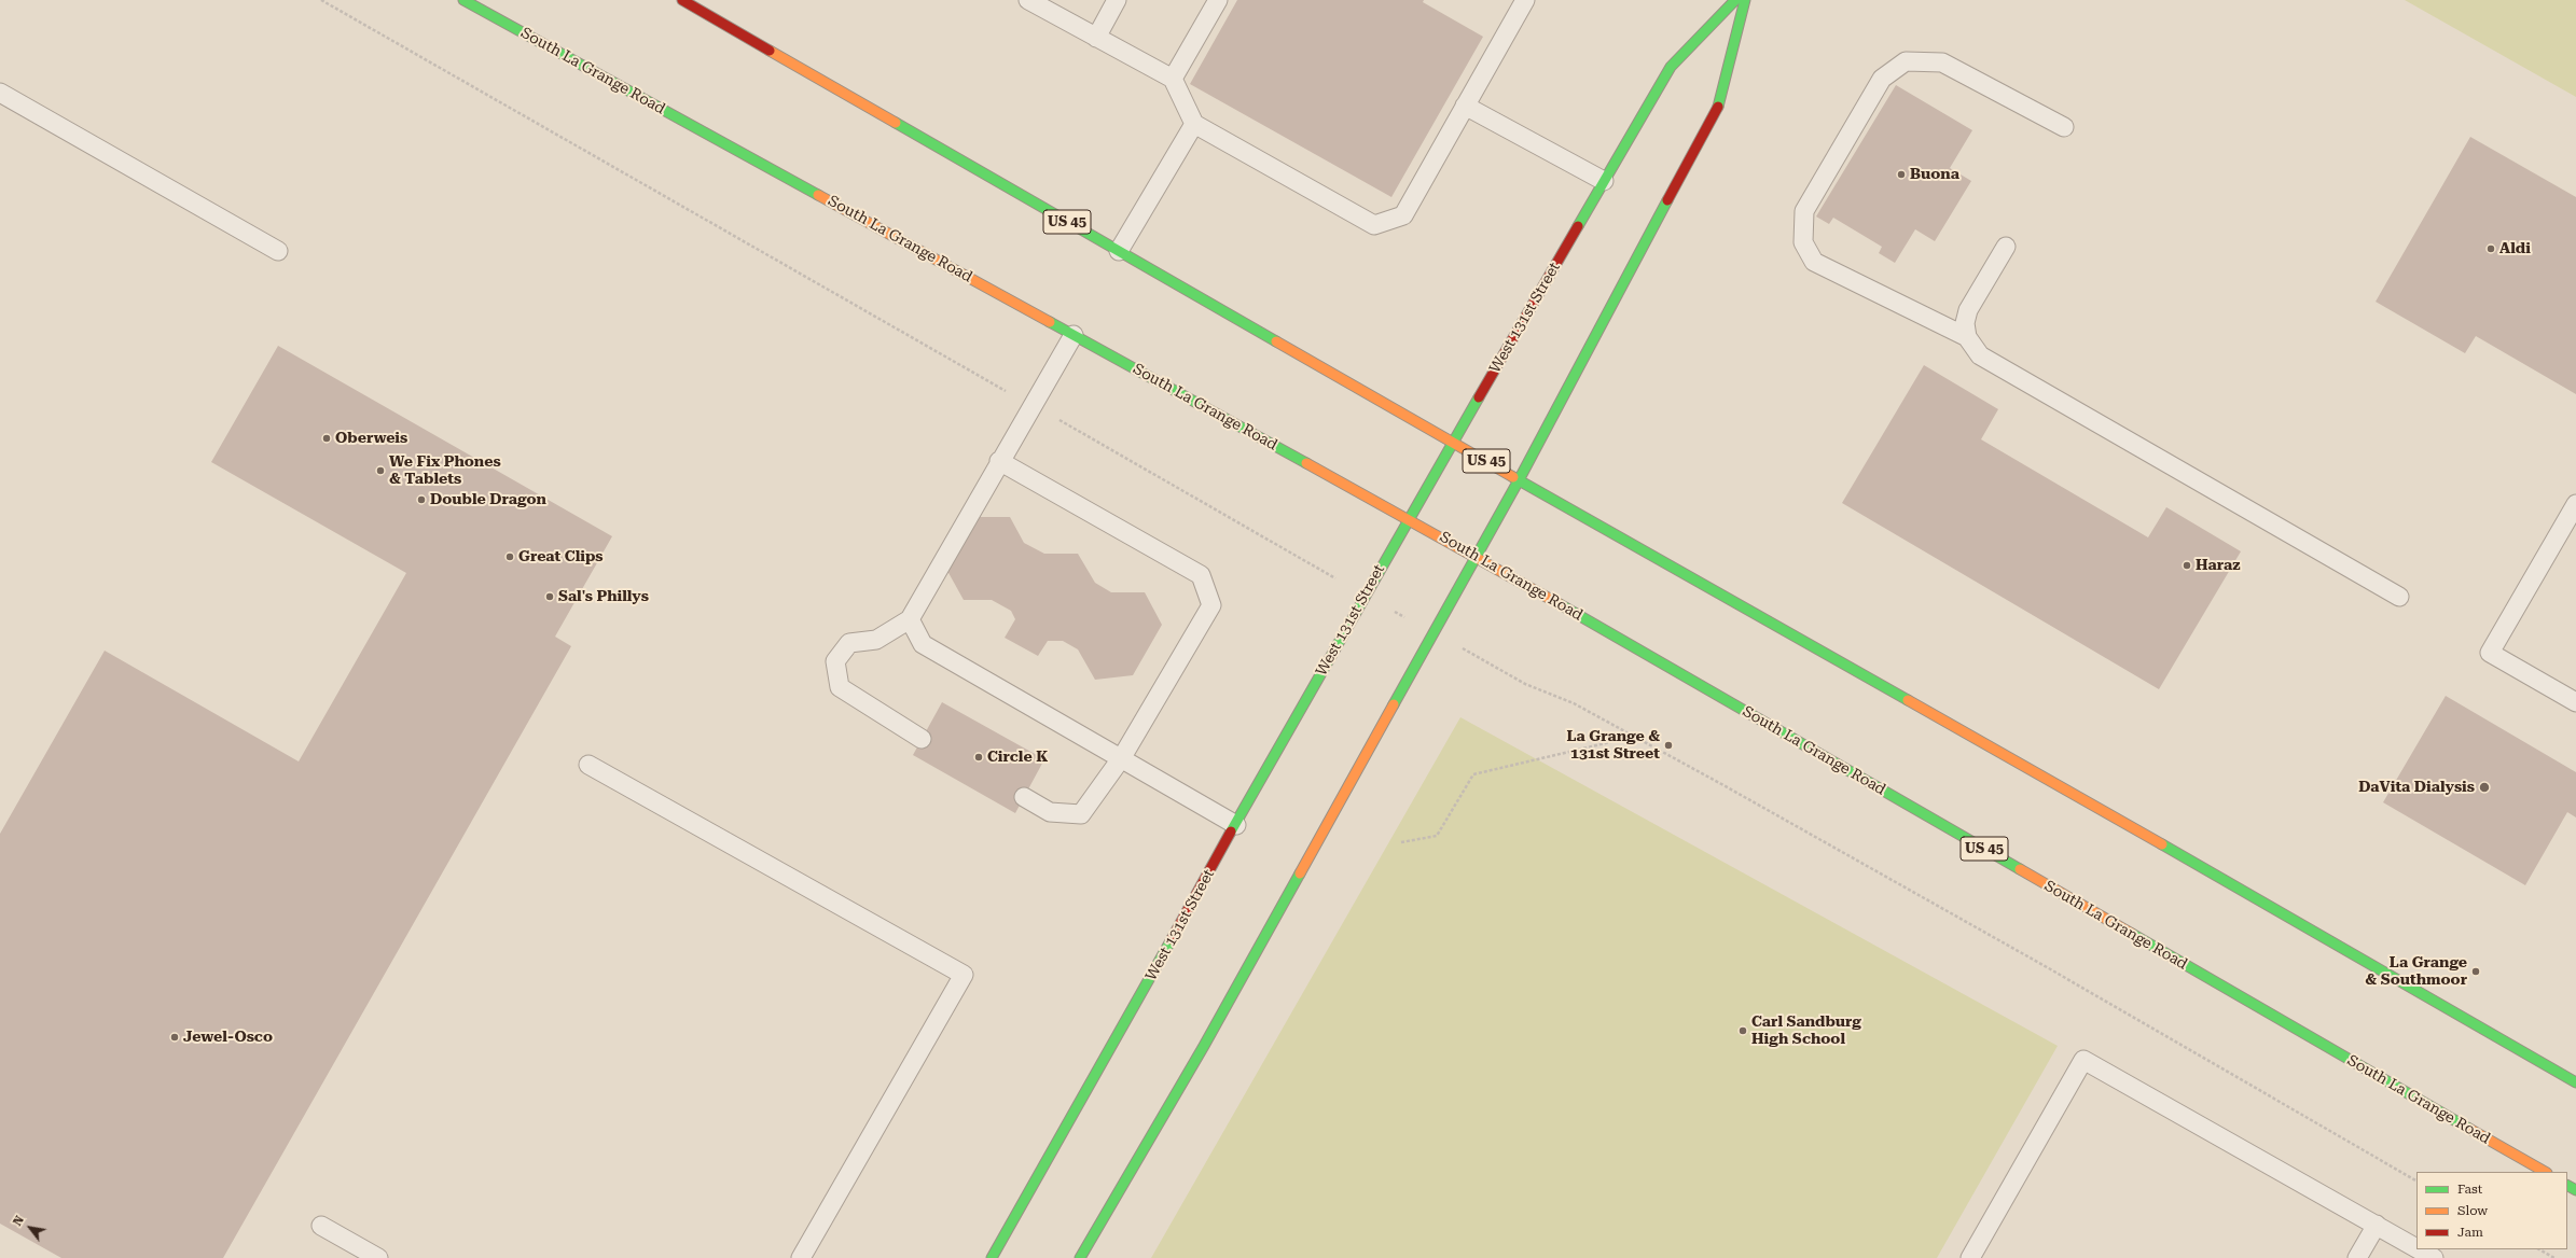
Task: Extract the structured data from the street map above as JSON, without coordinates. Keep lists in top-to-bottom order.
{
  "streets": {
    "main road": ["South La Grange Road", "US 45", "West 131st Street"]
  },
  "crossings": [
    ["South La Grange Road", "West 131st Street"],
    ["US 45", "West 131st Street"]
  ],
  "places": [
    "Buona",
    "Aldi",
    "Oberweis",
    "We Fix Phones & Tablets",
    "Double Dragon",
    "Great Clips",
    "Haraz",
    "Sal's Phillys",
    "La Grange & 131st Street",
    "Circle K",
    "DaVita Dialysis",
    "La Grange & Southmoor",
    "Carl Sandburg High School",
    "Jewel-Osco"
  ],
  "legend": ["Fast", "Slow", "Jam"],
  "north": "top left"
}
